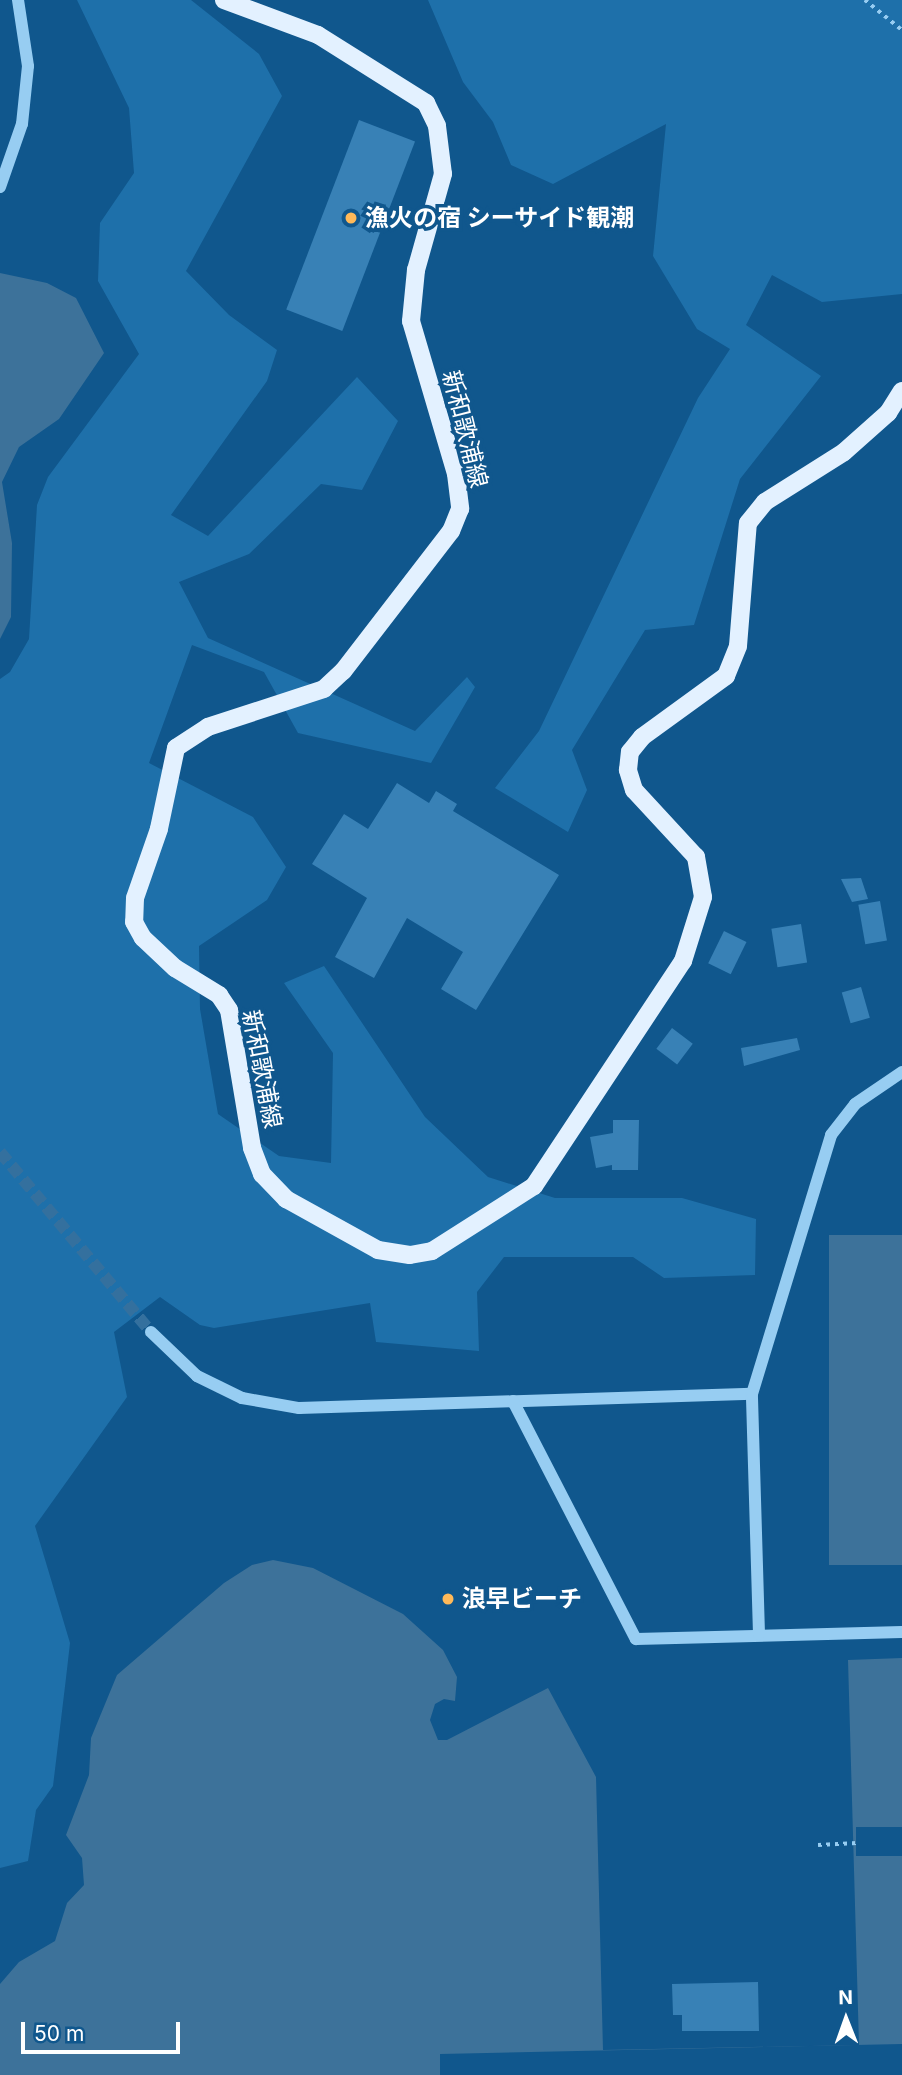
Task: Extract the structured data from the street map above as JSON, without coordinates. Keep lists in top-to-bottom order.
{
  "streets": {
    "main road": ["新和歌浦線"]
  },
  "places": ["漁火の宿 シーサイド観潮", "浪早ビーチ"],
  "scale_bar": "50 m",
  "north": "top"
}
